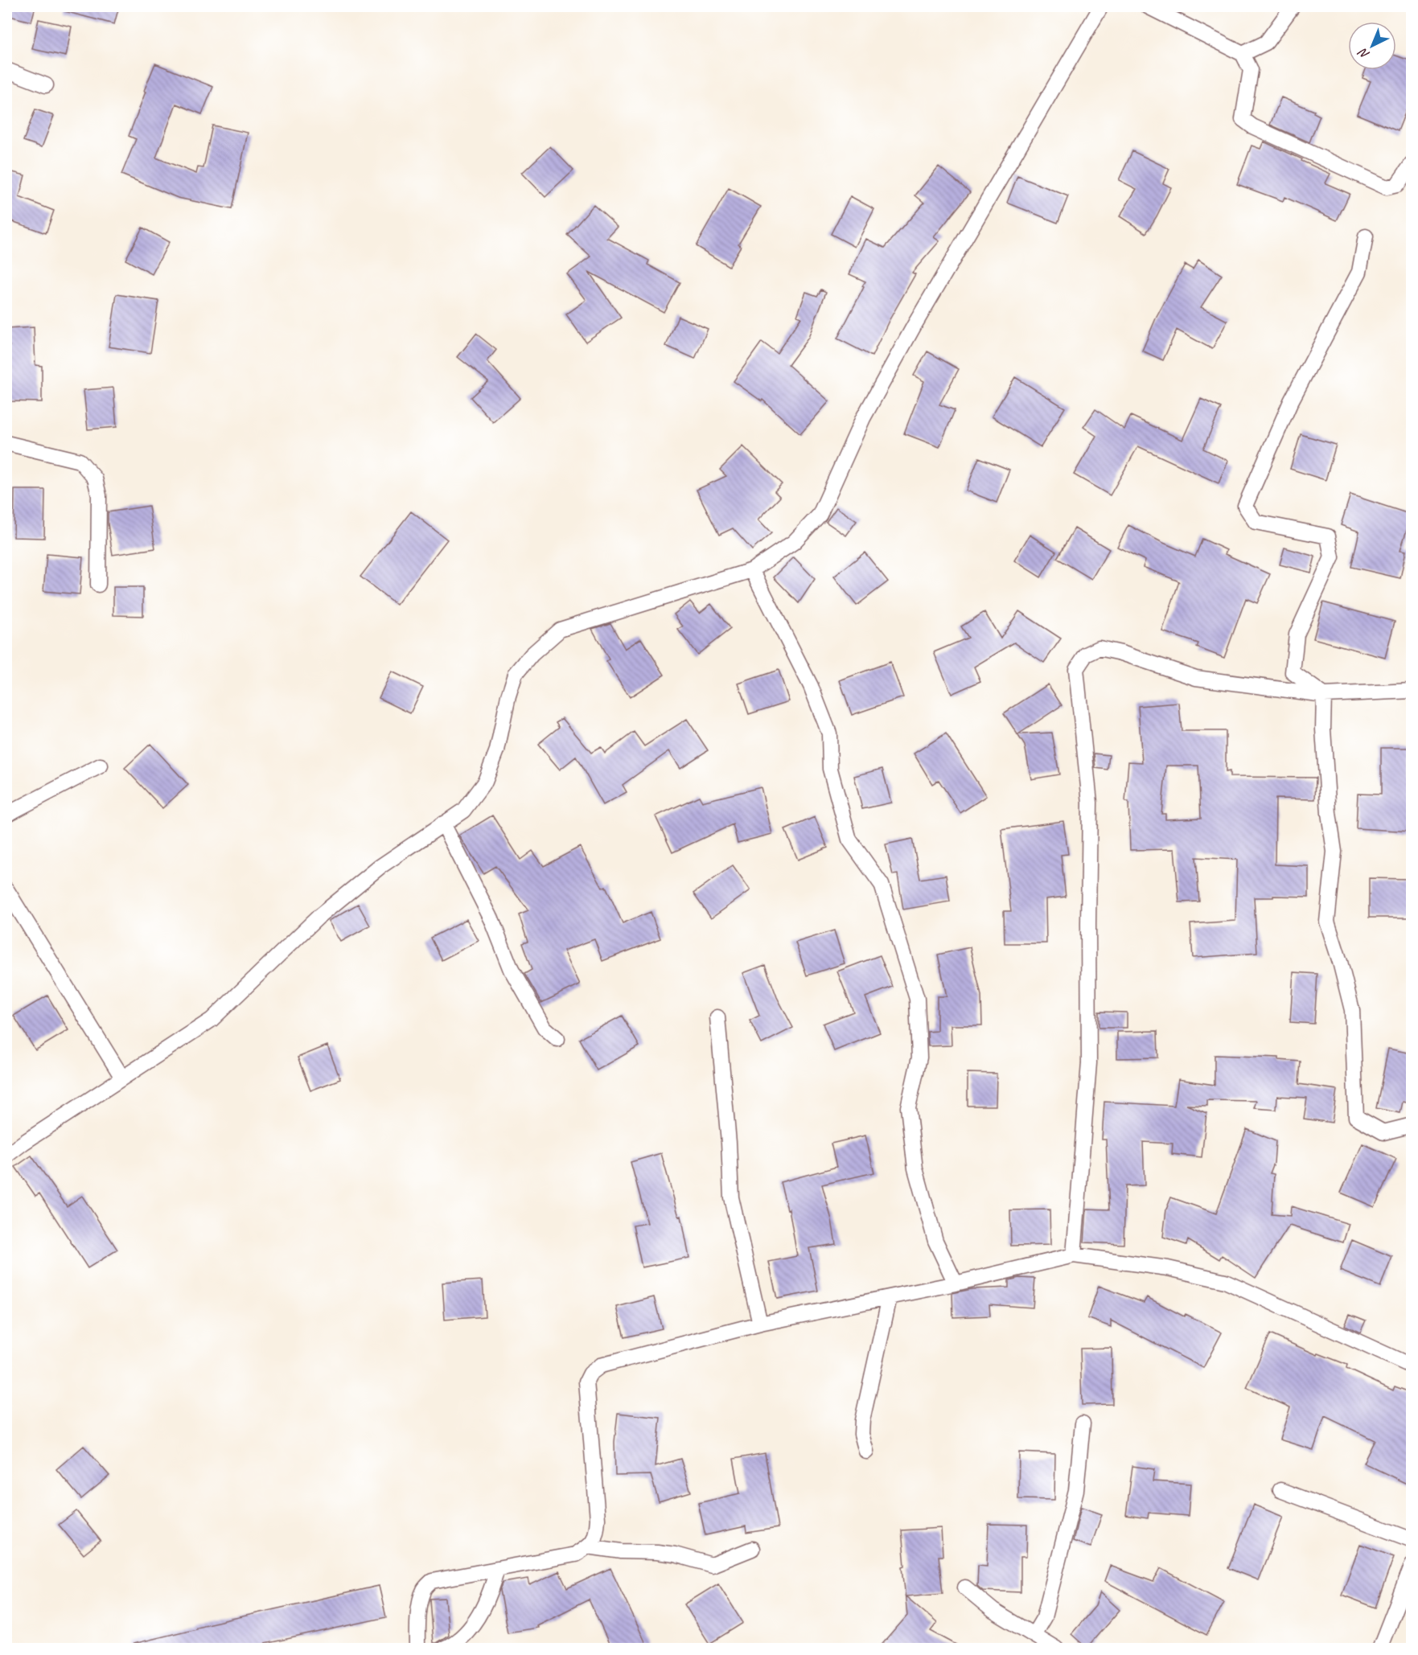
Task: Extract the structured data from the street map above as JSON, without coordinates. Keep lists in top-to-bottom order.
{
  "north": "bottom left"
}
